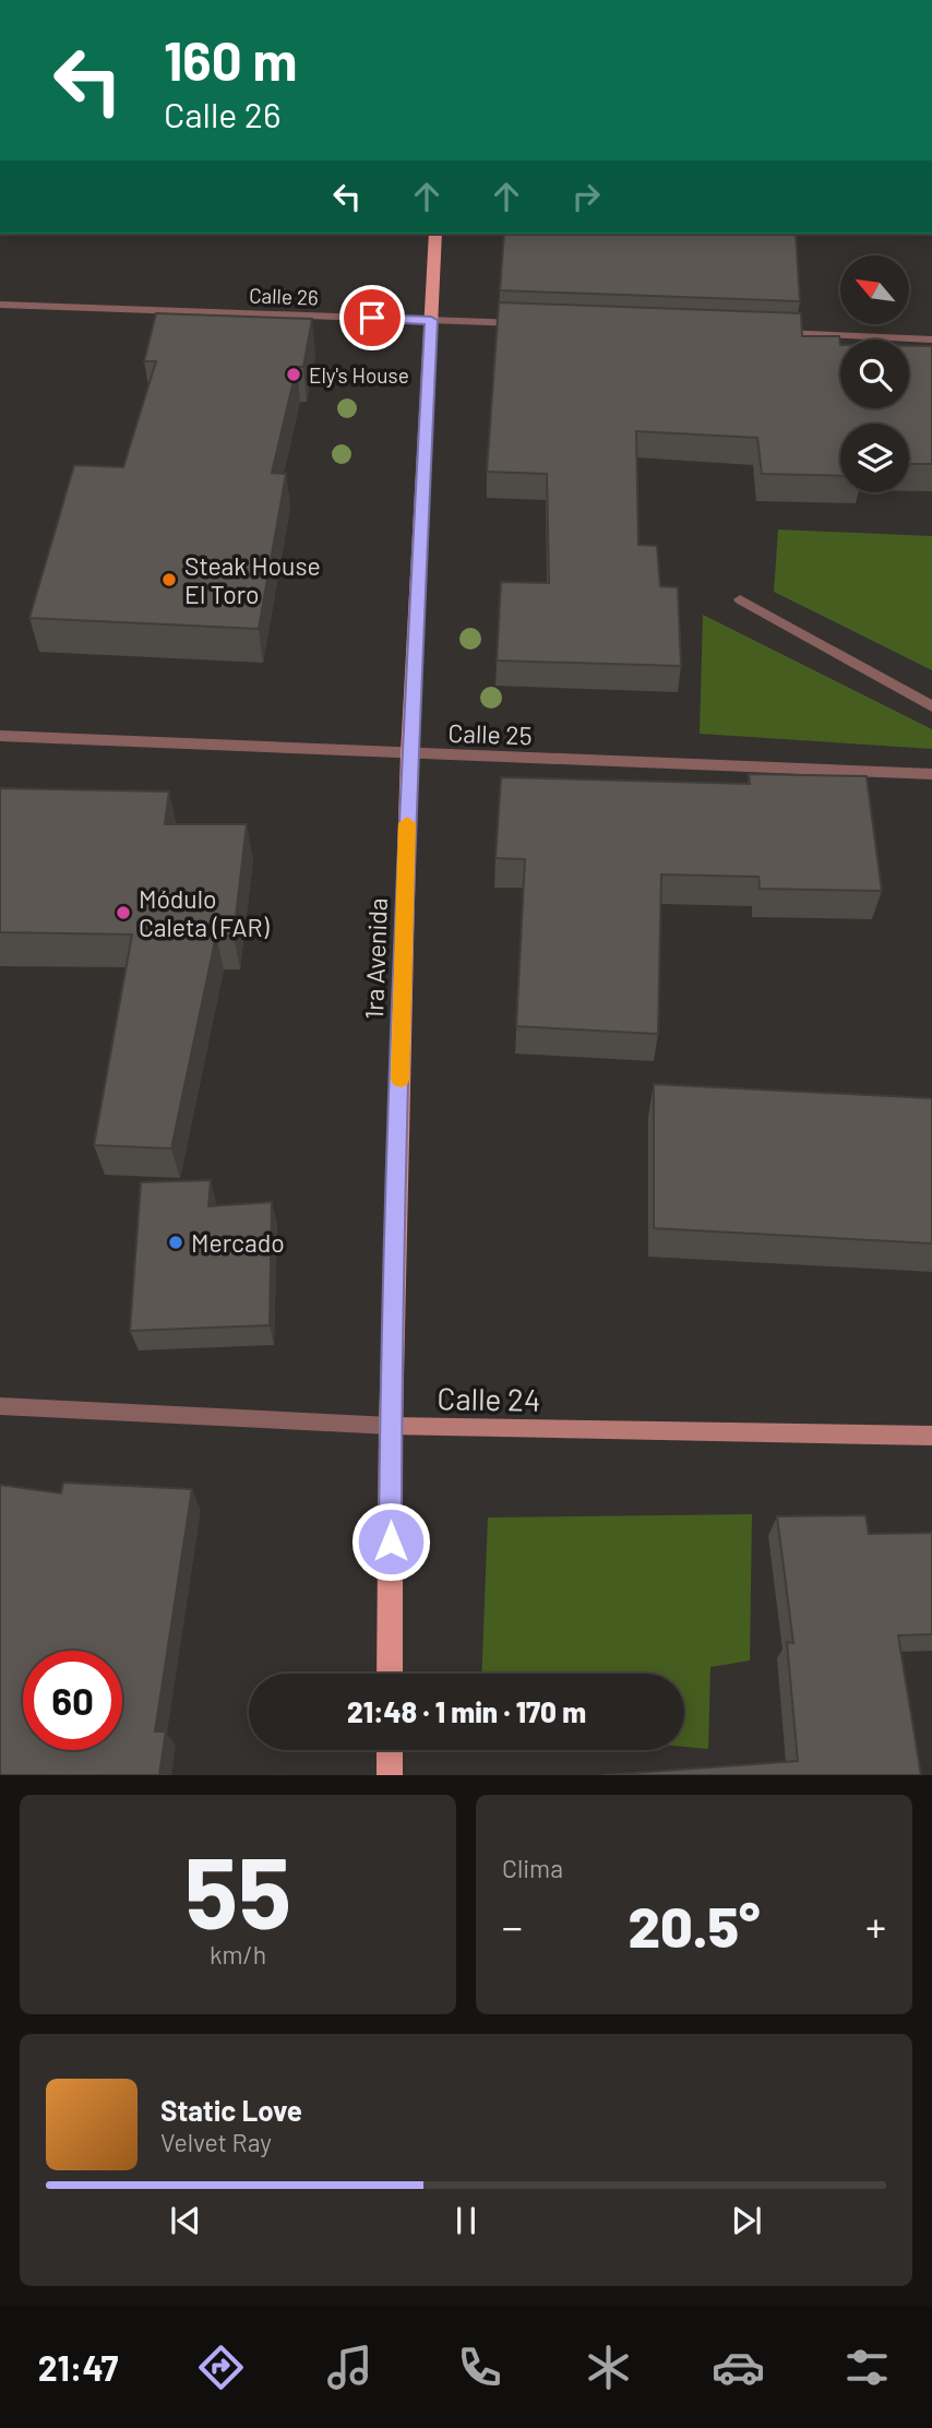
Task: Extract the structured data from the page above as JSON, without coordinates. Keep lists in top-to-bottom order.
{
  "streets": {
    "main road": ["1ra Avenida"],
    "street": ["Calle 26", "Calle 25", "Calle 24"]
  },
  "crossings": [
    ["Calle 26", "1ra Avenida"],
    ["Calle 25", "1ra Avenida"],
    ["1ra Avenida", "Calle 24"]
  ],
  "places": [
    "Ely's House",
    "Steak House El Toro",
    "Módulo Caleta (FAR)",
    "Mercado"
  ],
  "north": "top left",
  "page": {
    "turn": ["160 m", "Calle 26"],
    "limit": "60",
    "trip": "21:48 · 1 min · 170 m",
    "tile": [
      ["55", "km/h"],
      "Clima"
    ],
    "heat": ["−", "20.5°", "+"],
    "song": ["Static Love", "Velvet Ray"],
    "tabs": "21:47"
  }
}
